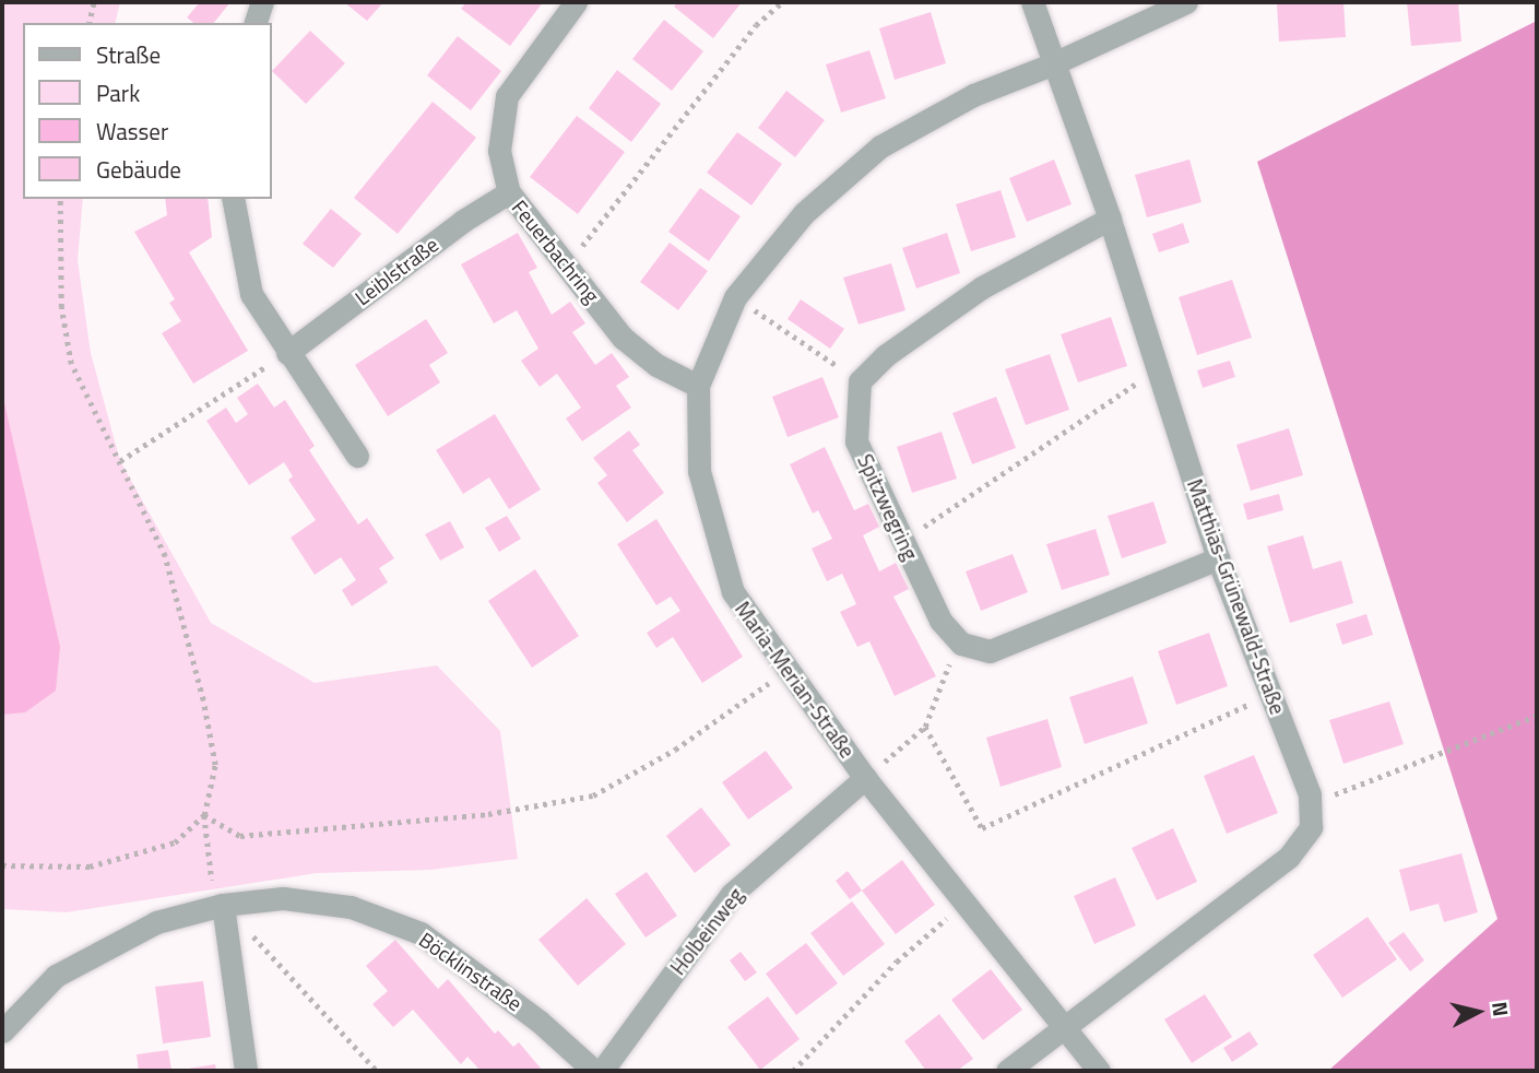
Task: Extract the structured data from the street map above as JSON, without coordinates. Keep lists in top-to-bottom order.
{
  "streets": {
    "street": [
      "Feuerbachring",
      "Leiblstraße",
      "Spitzwegring",
      "Matthias-Grünewald-Straße",
      "Maria-Merian-Straße",
      "Holbeinweg",
      "Böcklinstraße"
    ]
  },
  "crossings": [
    ["Feuerbachring", "Leiblstraße"],
    ["Feuerbachring", "Maria-Merian-Straße"],
    ["Matthias-Grünewald-Straße", "Maria-Merian-Straße"],
    ["Maria-Merian-Straße", "Holbeinweg"]
  ],
  "legend": [
    "Straße",
    "Park",
    "Wasser",
    "Gebäude"
  ],
  "north": "right"
}
